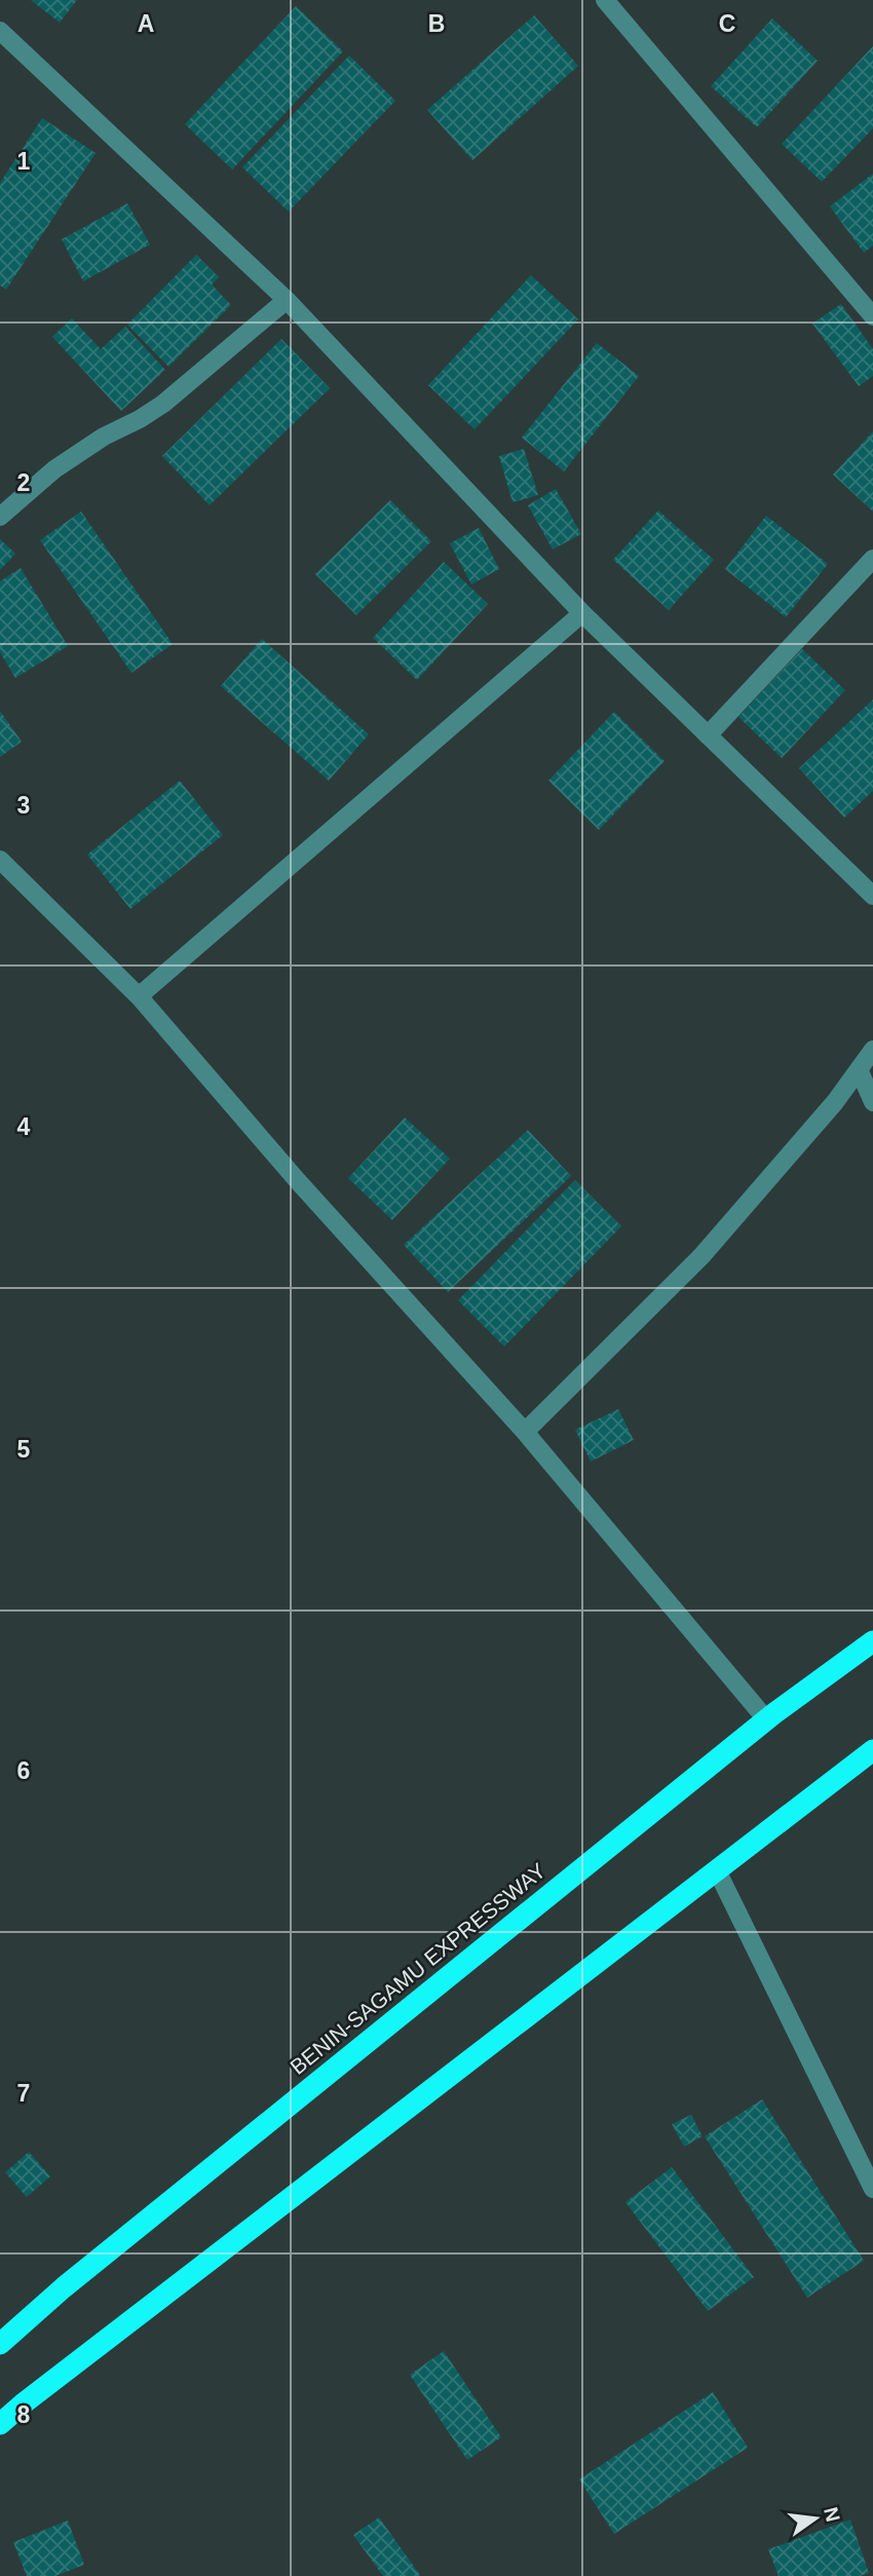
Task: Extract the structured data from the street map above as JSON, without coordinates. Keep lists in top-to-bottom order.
{
  "streets": {
    "highway": ["BENIN-SAGAMU EXPRESSWAY"]
  },
  "north": "right",
  "grid": {
    "columns": ["A", "B", "C"],
    "rows": [
      "1",
      "2",
      "3",
      "4",
      "5",
      "6",
      "7",
      "8"
    ]
  }
}
